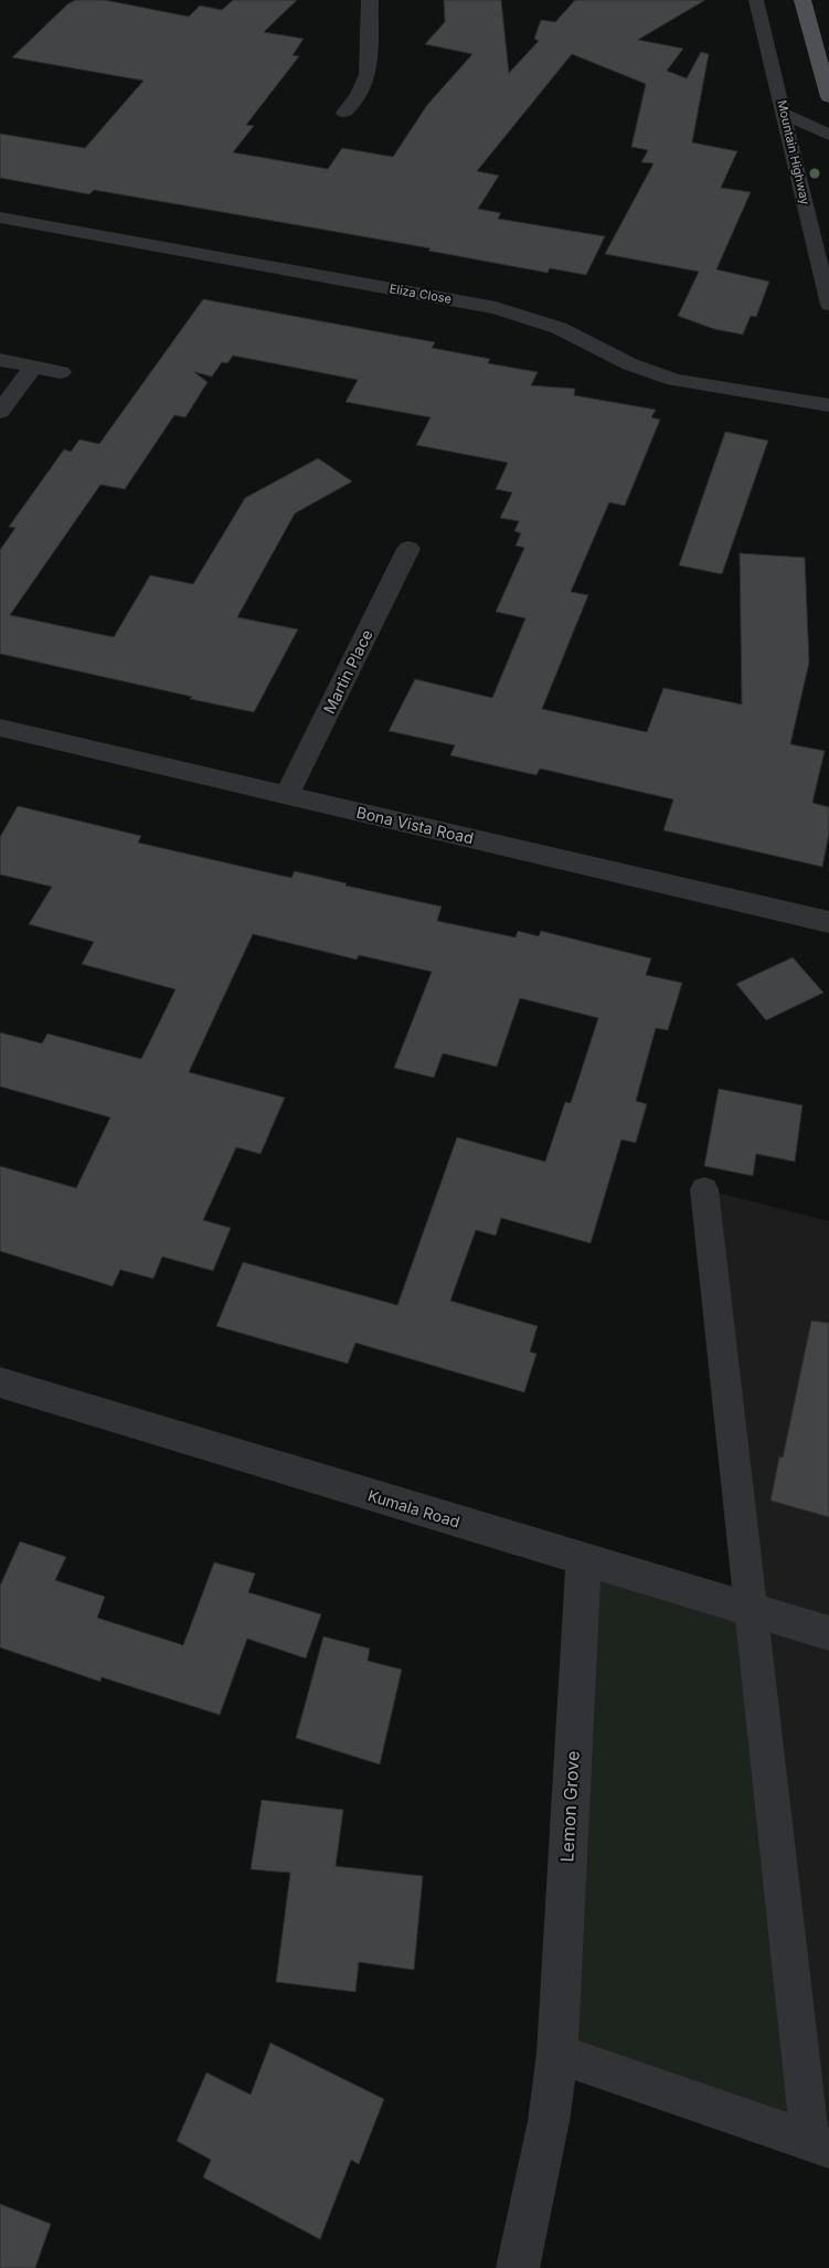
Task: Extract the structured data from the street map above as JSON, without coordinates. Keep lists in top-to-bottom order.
{
  "streets": {
    "street": [
      "Eliza Close",
      "Martin Place",
      "Bona Vista Road",
      "Kumala Road",
      "Lemon Grove"
    ],
    "lane": ["Mountain Highway"]
  },
  "crossings": [
    ["Martin Place", "Bona Vista Road"],
    ["Kumala Road", "Lemon Grove"]
  ]
}
